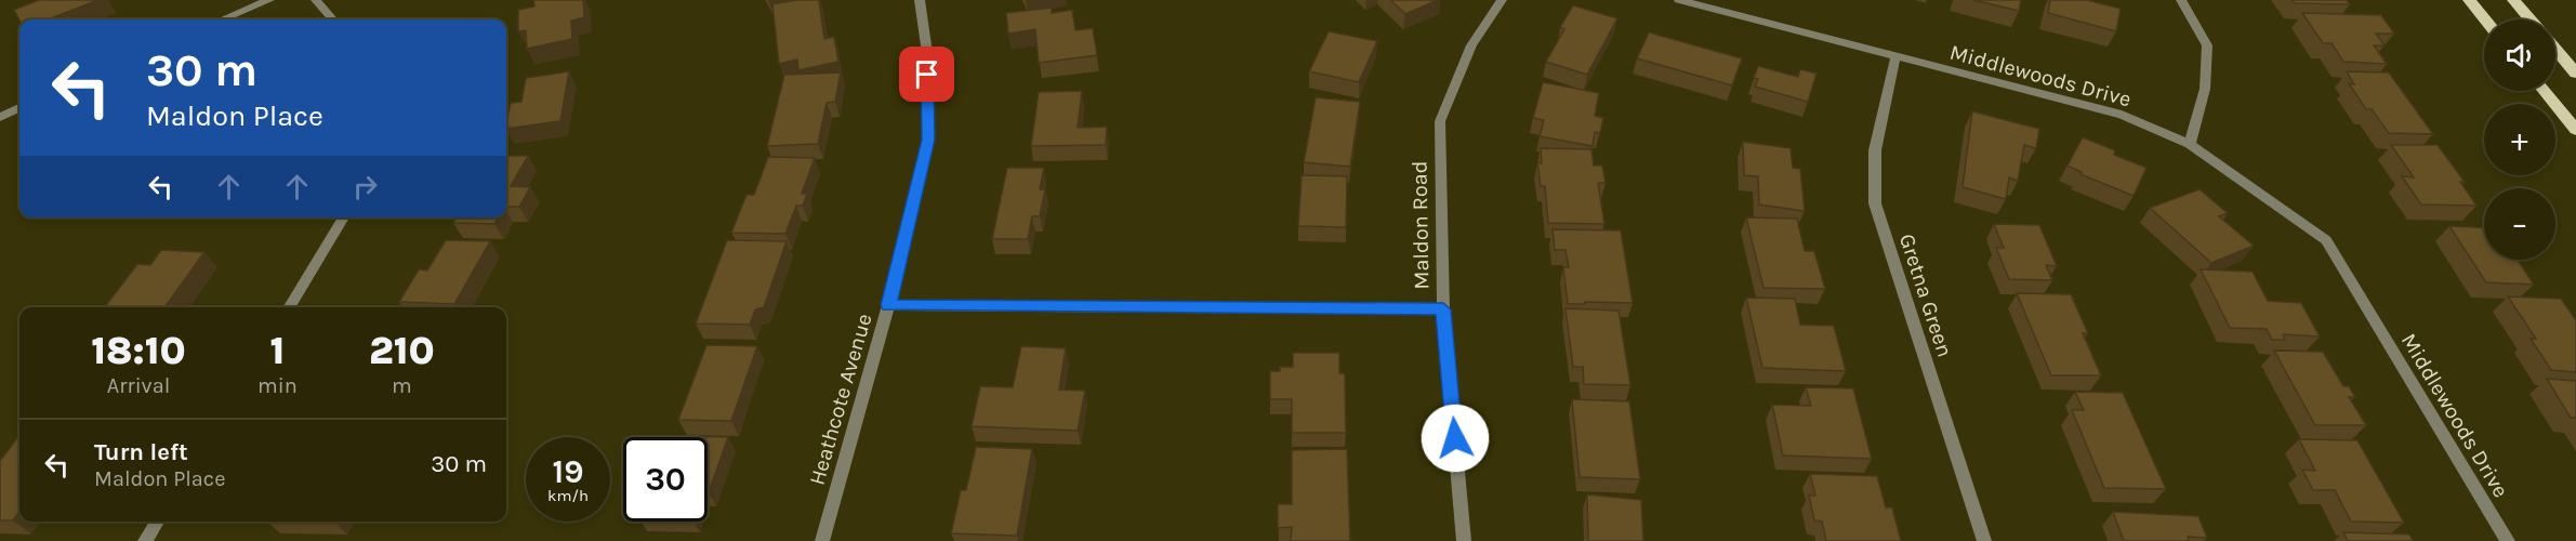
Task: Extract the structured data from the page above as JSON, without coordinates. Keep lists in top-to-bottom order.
{
  "streets": {
    "street": [
      "Middlewoods Drive",
      "Maldon Road",
      "Gretna Green",
      "Heathcote Avenue"
    ]
  },
  "crossings": [
    ["Middlewoods Drive", "Gretna Green"]
  ],
  "page": {
    "map_buttons": ["+", "−"],
    "turn": ["30 m", "Maldon Place"],
    "eta": [
      "18:10",
      "Arrival",
      "1",
      "min",
      "210",
      "m"
    ],
    "list": [
      {
        "name": "Turn left",
        "note": "Maldon Place",
        "value": "30 m"
      }
    ],
    "speed": "19 km/h",
    "limit": "30"
  }
}
